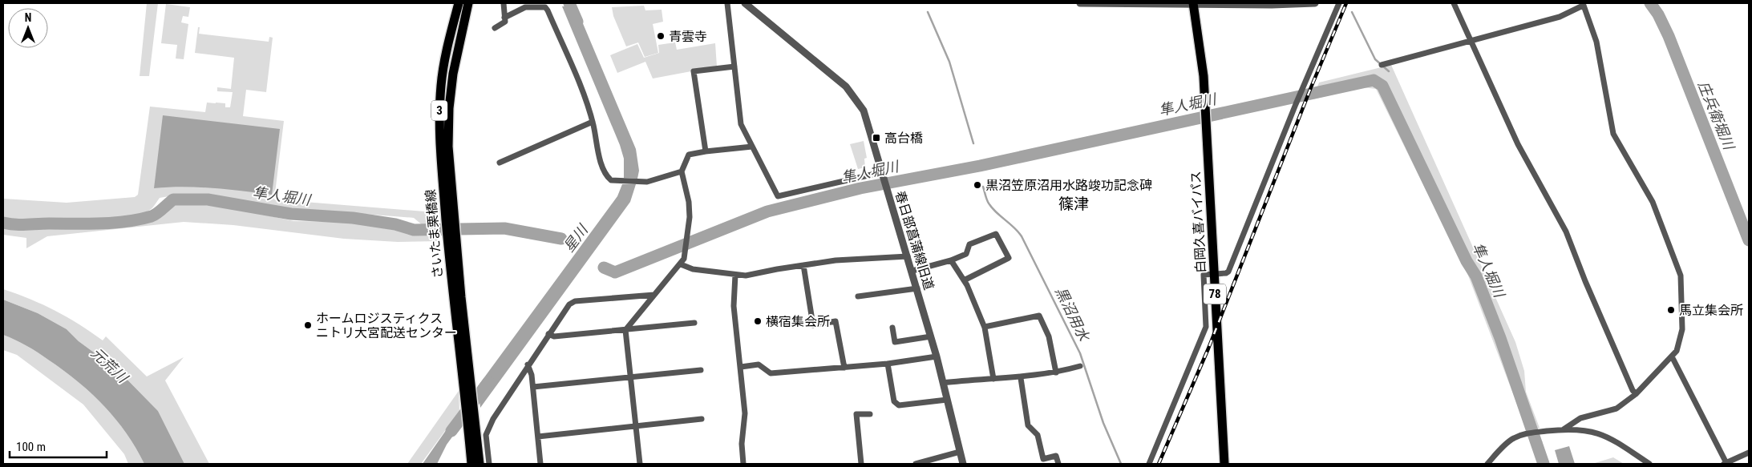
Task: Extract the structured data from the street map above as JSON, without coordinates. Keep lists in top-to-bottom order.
{
  "streets": {
    "main road": [
      "3",
      "白岡久喜バイパス",
      "さいたま栗橋線",
      "78"
    ],
    "street": ["春日部菖蒲線旧道"]
  },
  "districts": ["篠津"],
  "water": [
    "隼人堀川",
    "庄兵衛堀川",
    "星川",
    "黒沼用水",
    "元荒川"
  ],
  "places": {
    "other": [
      "青雲寺",
      "黒沼笠原沼用水路竣功記念碑",
      "馬立集会所",
      "横宿集会所",
      "ホームロジスティクス ニトリ大宮配送センター"
    ],
    "transit": ["高台橋"]
  },
  "scale_bar": "100 m",
  "north": "top"
}
